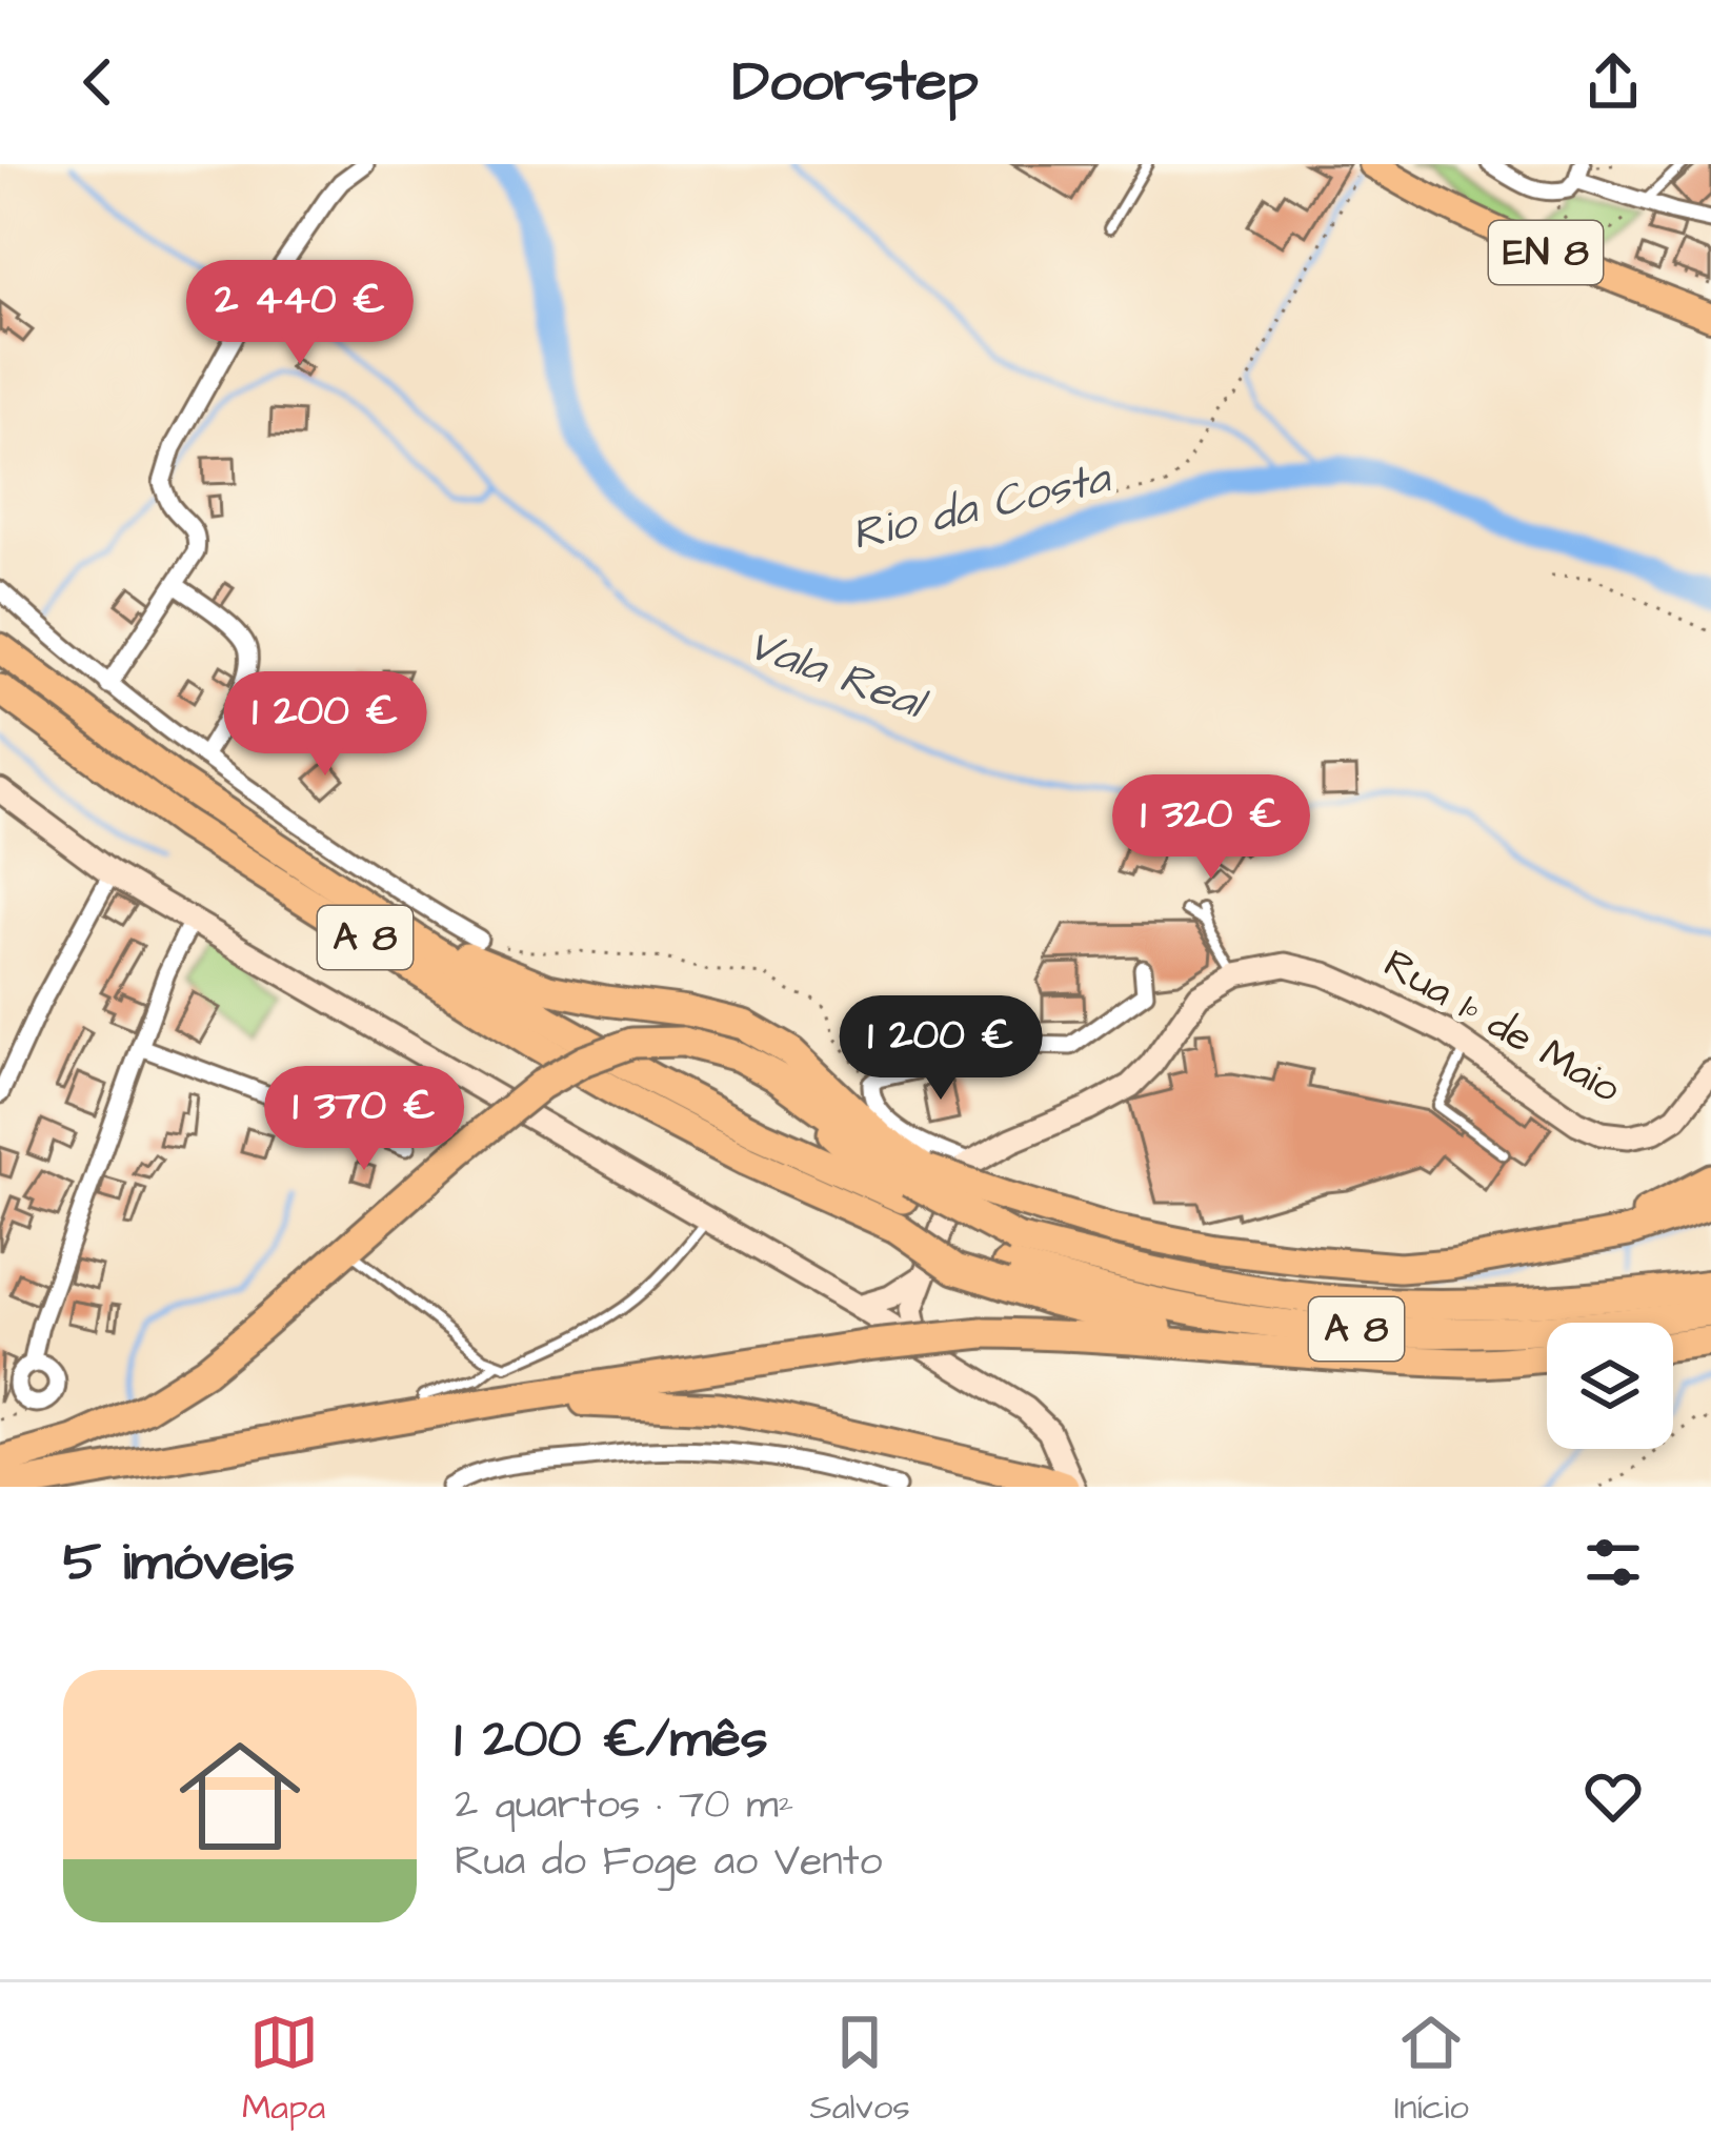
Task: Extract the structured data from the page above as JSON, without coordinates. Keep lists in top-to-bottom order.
{
  "streets": {
    "highway": ["A 8"],
    "main road": ["EN 8"],
    "street": ["Rua 1º de Maio"]
  },
  "water": ["Rio da Costa", "Vala Real"],
  "page": {
    "header": "Doorstep",
    "price": [
      "2 440 €",
      "1 200 €",
      "1 320 €",
      "1 200 €",
      "1 370 €"
    ],
    "heading": "5 imóveis",
    "list": [
      {
        "name": "1 200 €/mês",
        "note": "2 quartos · 70 m² · Rua do Foge ao Vento"
      }
    ],
    "tabs": ["Mapa", "Salvos", "Início"]
  }
}
